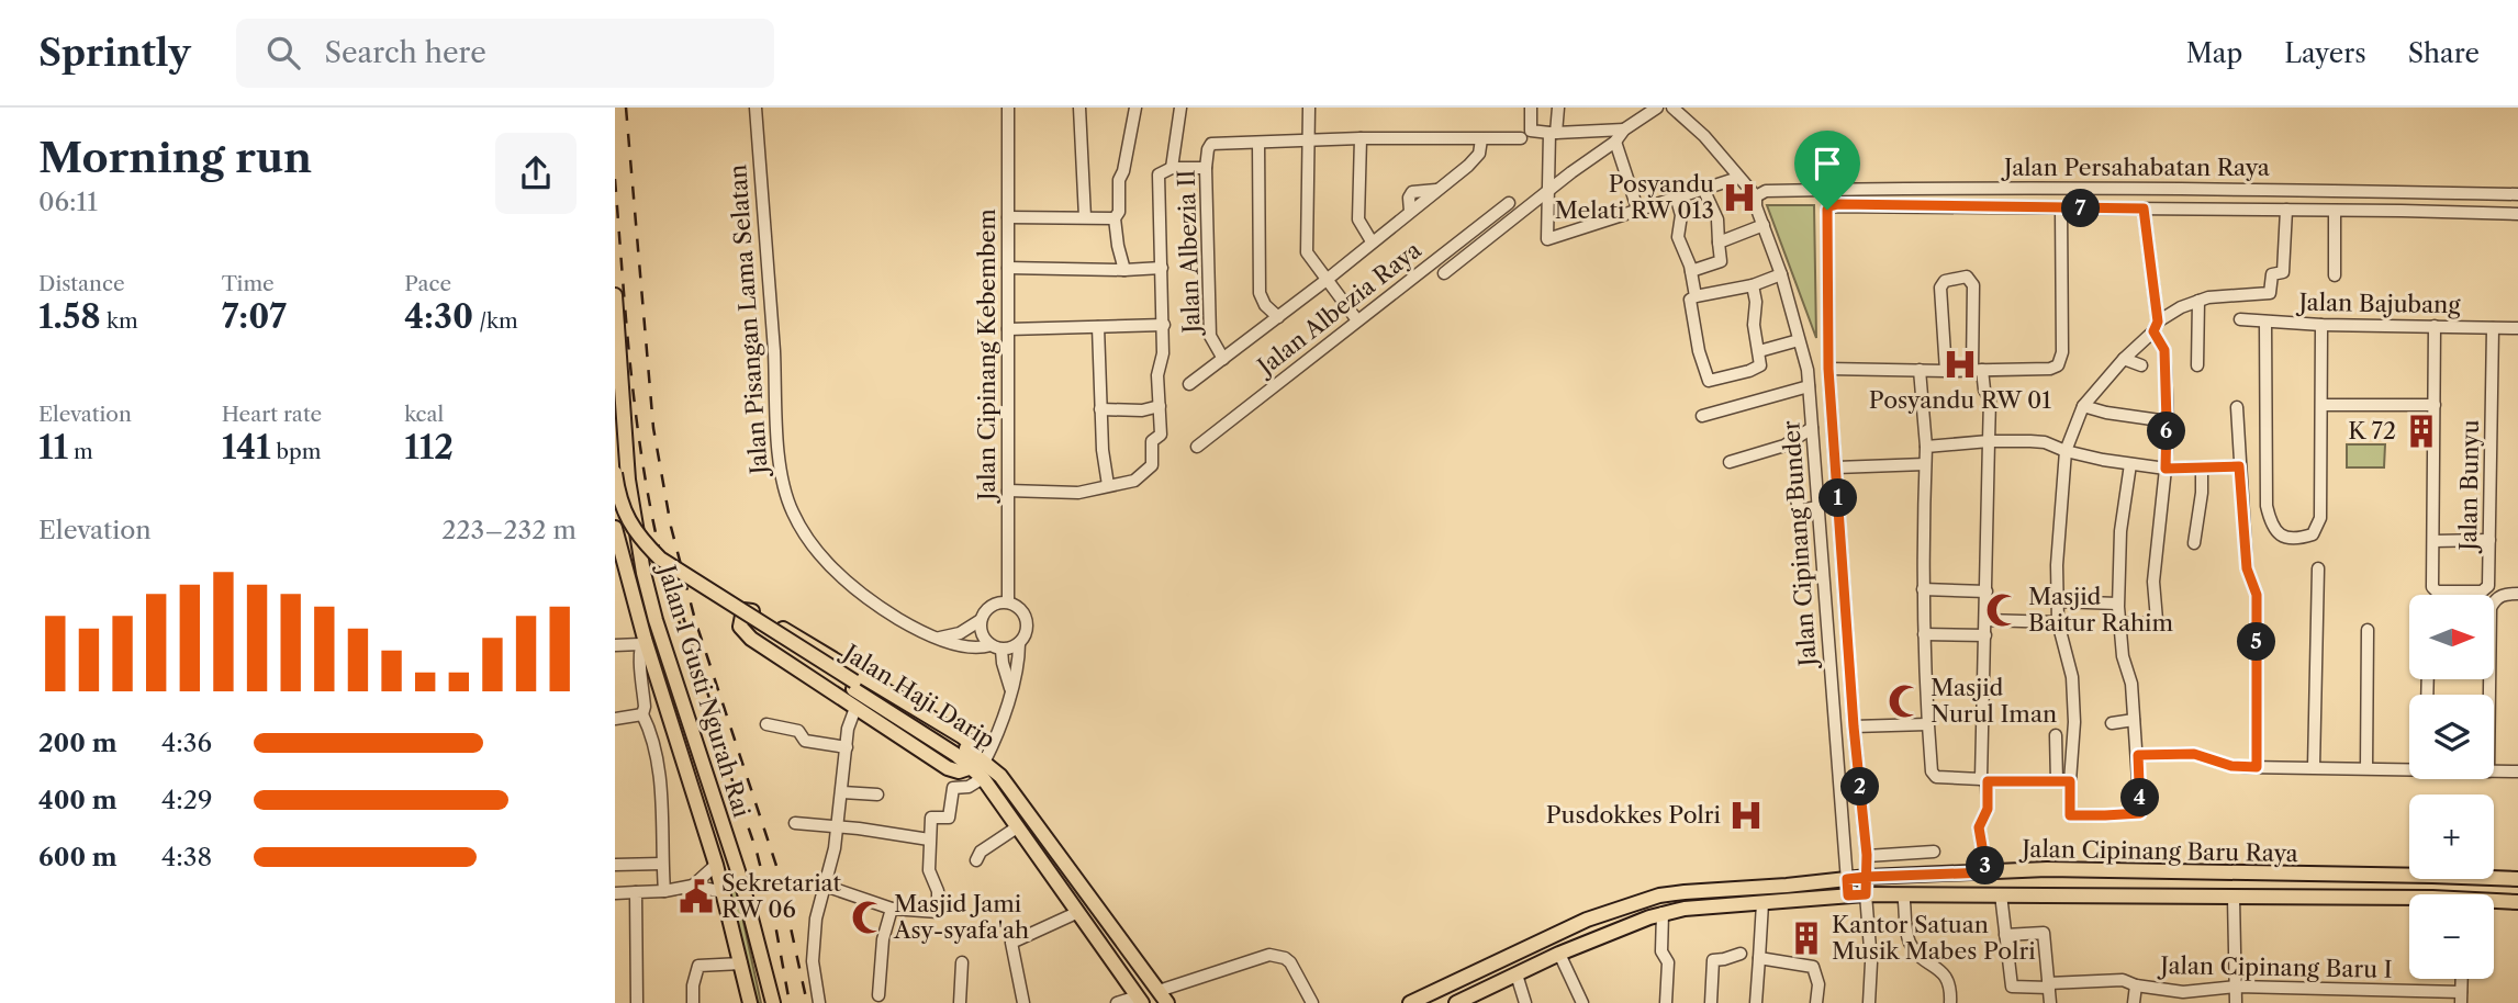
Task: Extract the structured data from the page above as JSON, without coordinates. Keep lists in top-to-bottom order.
{
  "streets": {
    "main road": ["Jalan I Gusti Ngurah Rai", "Jalan Haji Darip", "Jalan Cipinang Baru Raya"],
    "street": [
      "Jalan Persahabatan Raya",
      "Jalan Albezia II",
      "Jalan Bajubang",
      "Jalan Albezia Raya",
      "Jalan Pisangan Lama Selatan",
      "Jalan Cipinang Kebembem",
      "Jalan Bunyu",
      "Jalan Cipinang Bunder",
      "Jalan Cipinang Baru I"
    ]
  },
  "crossings": [
    ["Jalan Persahabatan Raya", "Jalan Cipinang Bunder"],
    ["Jalan Bajubang", "Jalan Bunyu"],
    ["Jalan Pisangan Lama Selatan", "Jalan Cipinang Kebembem"],
    ["Jalan Cipinang Bunder", "Jalan Cipinang Baru Raya"]
  ],
  "places": {
    "hospital": ["Posyandu Melati RW 013", "Posyandu RW 01", "Pusdokkes Polri"],
    "building": ["K 72", "Kantor Satuan Musik Mabes Polri"],
    "mosque": ["Masjid Baitur Rahim", "Masjid Nurul Iman", "Masjid Jami Asy-syafa'ah"],
    "public building": ["Sekretariat RW 06"]
  },
  "north": "right",
  "page": {
    "header": "Sprintly",
    "search": "Search here",
    "nav": ["Map", "Layers", "Share"],
    "heading": ["Morning run", "06:11"],
    "pins": [
      "7",
      "6",
      "1",
      "5",
      "2",
      "4",
      "3"
    ],
    "stats": [
      ["Distance", "1.58 km"],
      ["Time", "7:07"],
      ["Pace", "4:30 /km"],
      ["Elevation", "11 m"],
      ["Heart rate", "141 bpm"],
      ["kcal", "112"]
    ],
    "chart": ["Elevation", "223–232 m"],
    "map_buttons": ["+", "−"],
    "list": [
      {
        "name": "200 m",
        "note": "4:36"
      },
      {
        "name": "400 m",
        "note": "4:29"
      },
      {
        "name": "600 m",
        "note": "4:38"
      }
    ]
  }
}
